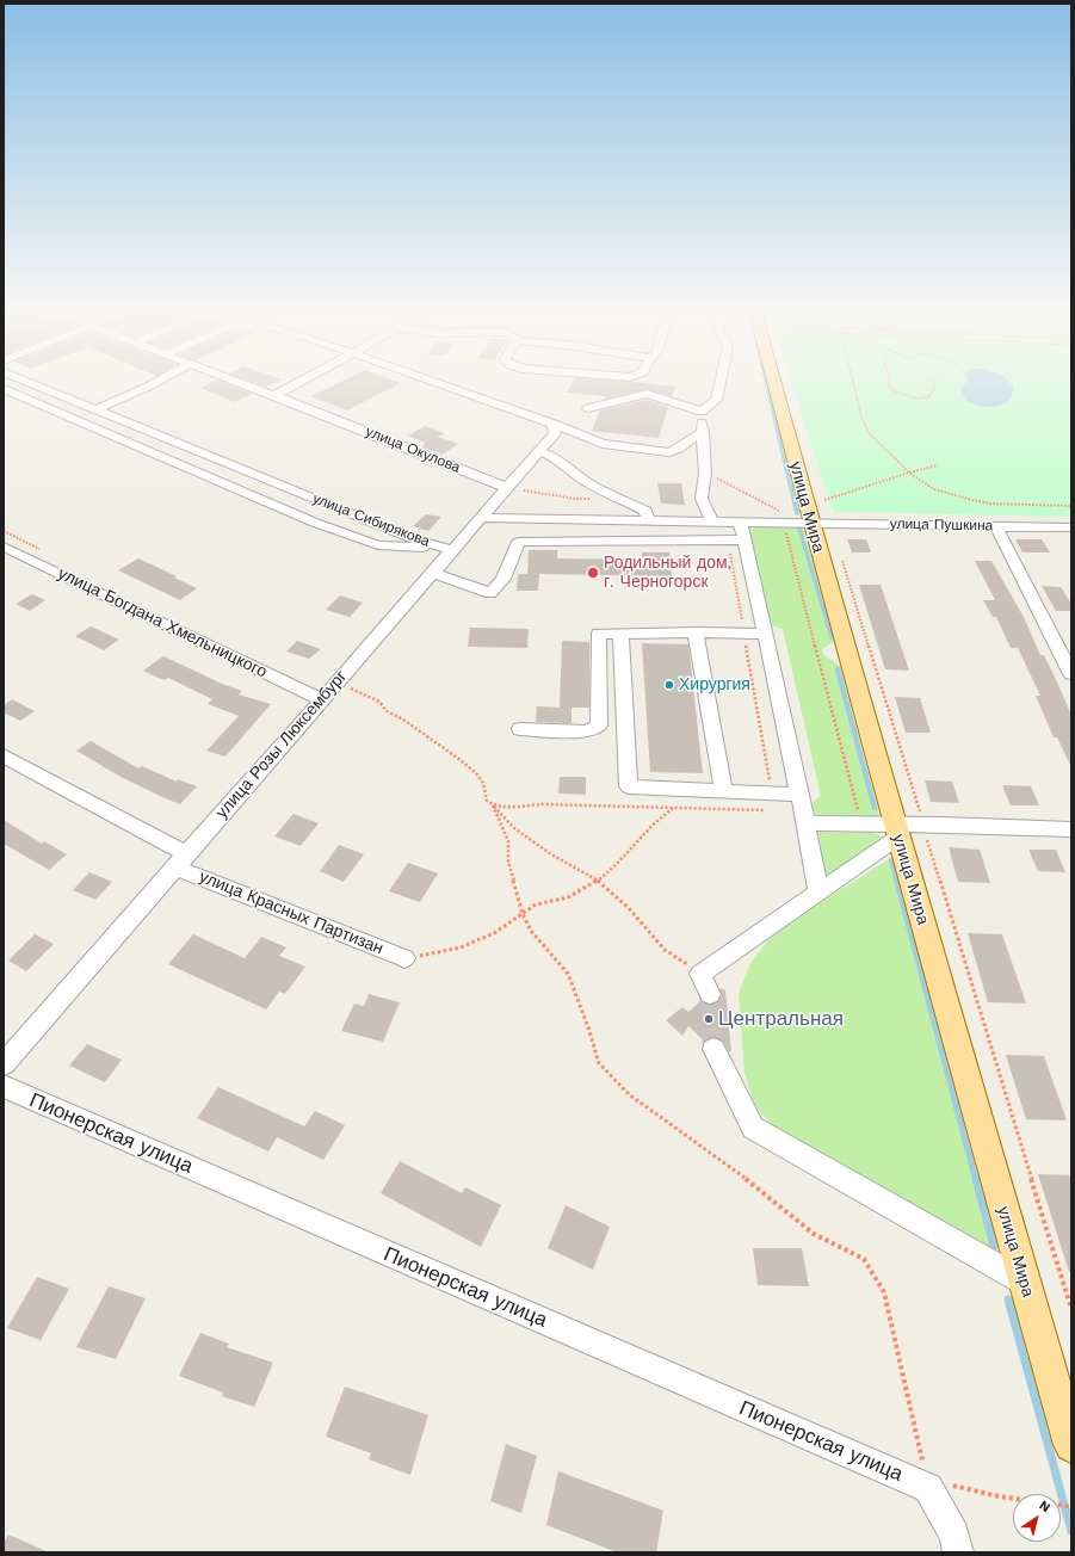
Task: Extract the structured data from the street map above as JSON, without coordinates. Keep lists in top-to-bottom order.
{
  "streets": {
    "main road": ["улица Мира"],
    "street": [
      "улица Окулова",
      "улица Сибирякова",
      "улица Пушкина",
      "улица Богдана Хмельницкого",
      "улица Розы Люксембург",
      "улица Красных Партизан",
      "Пионерская улица"
    ]
  },
  "crossings": [
    ["улица Окулова", "улица Розы Люксембург"],
    ["улица Мира", "улица Пушкина"],
    ["улица Сибирякова", "улица Розы Люксембург"],
    ["улица Пушкина", "улица Розы Люксембург"],
    ["улица Богдана Хмельницкого", "улица Розы Люксембург"],
    ["улица Розы Люксембург", "улица Красных Партизан"]
  ],
  "places": ["Родильный дом, г. Черногорск", "Хирургия", "Центральная"],
  "north": "top right"
}
